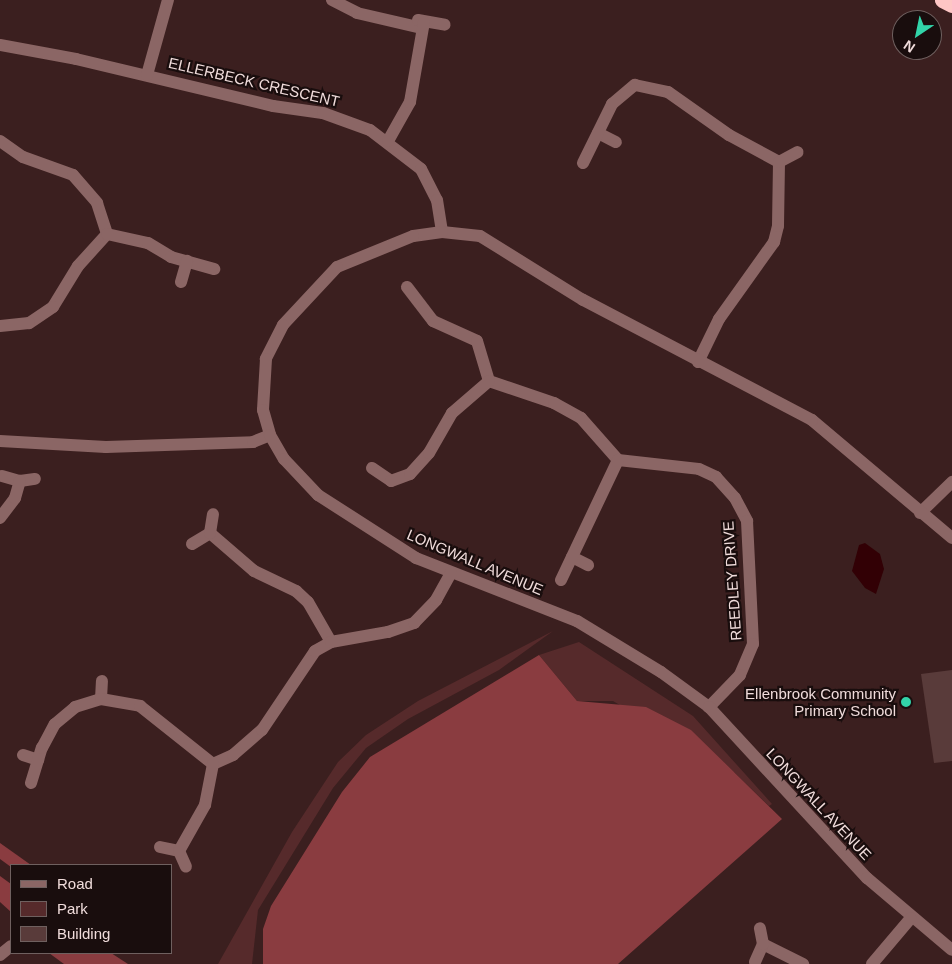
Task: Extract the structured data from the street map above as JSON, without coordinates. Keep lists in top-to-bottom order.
{
  "streets": {
    "street": ["ELLERBECK CRESCENT", "LONGWALL AVENUE", "REEDLEY DRIVE"]
  },
  "crossings": [
    ["ELLERBECK CRESCENT", "LONGWALL AVENUE"],
    ["LONGWALL AVENUE", "REEDLEY DRIVE"]
  ],
  "places": ["Ellenbrook Community Primary School"],
  "legend": ["Road", "Park", "Building"],
  "north": "bottom left"
}
